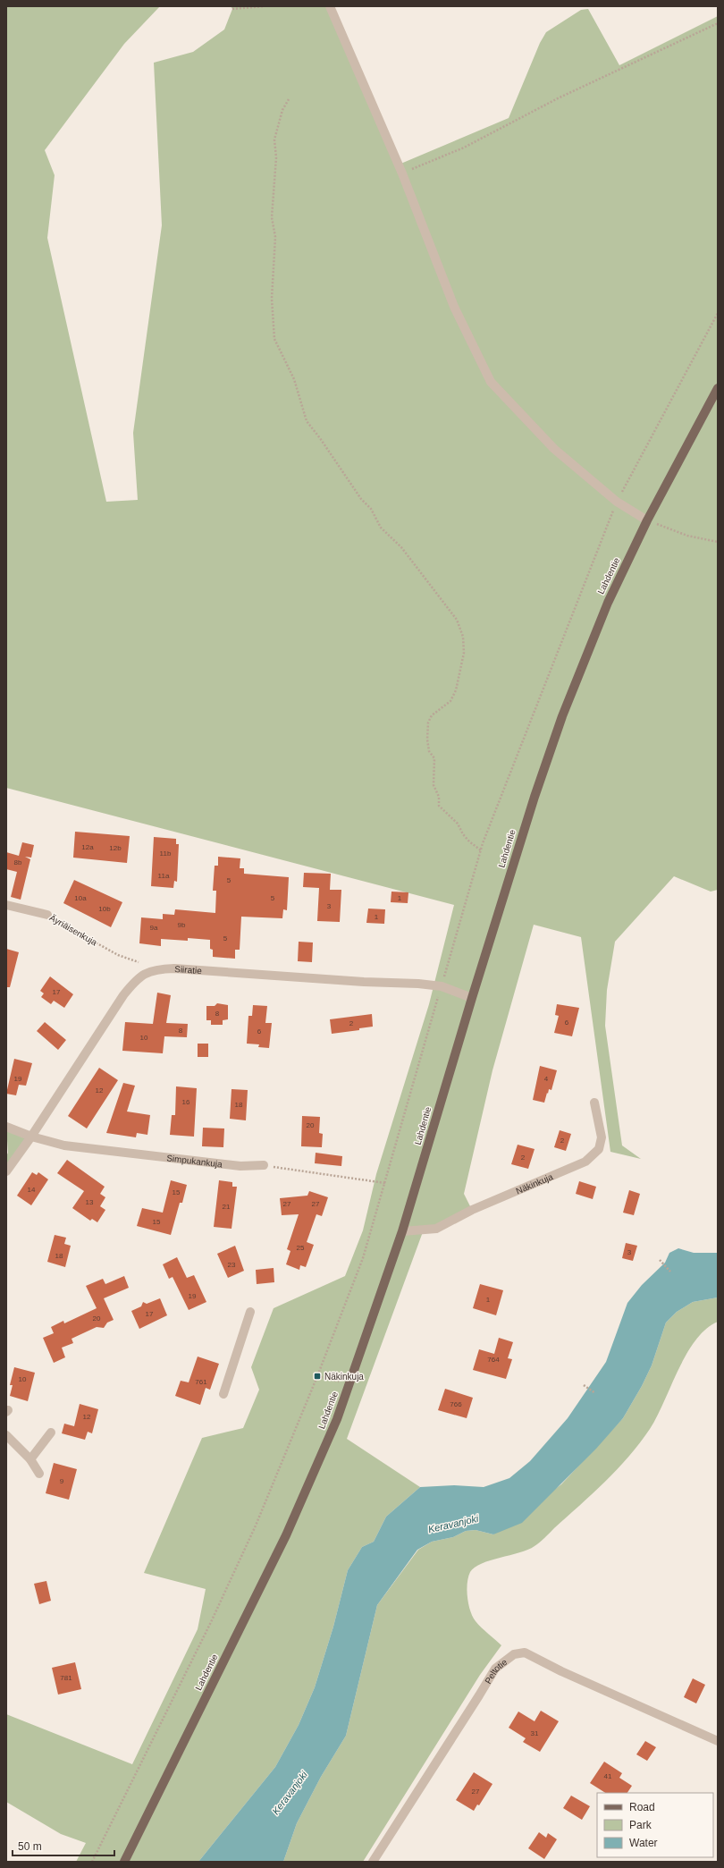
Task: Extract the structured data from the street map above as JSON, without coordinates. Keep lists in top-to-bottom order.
{
  "streets": {
    "main road": ["Lahdentie"],
    "street": [
      "Äyriäisenkuja",
      "Siiratie",
      "Simpukankuja",
      "Näkinkuja",
      "Peltotie"
    ]
  },
  "crossings": [
    ["Lahdentie", "Siiratie"],
    ["Lahdentie", "Näkinkuja"],
    ["Siiratie", "Simpukankuja"]
  ],
  "water": ["Keravanjoki"],
  "places": {
    "transit": ["Näkinkuja"]
  },
  "house_numbers": [
    "12a",
    "12b",
    "11b",
    "8b",
    "11a",
    "5",
    "10a",
    "5",
    "1",
    "3",
    "10b",
    "1",
    "9b",
    "9a",
    "5",
    "17",
    "8",
    "6",
    "2",
    "8",
    "6",
    "10",
    "19",
    "4",
    "12",
    "16",
    "18",
    "20",
    "2",
    "2",
    "14",
    "15",
    "13",
    "27",
    "27",
    "21",
    "15",
    "25",
    "3",
    "18",
    "23",
    "19",
    "1",
    "17",
    "20",
    "764",
    "10",
    "761",
    "766",
    "12",
    "9",
    "781",
    "31",
    "41",
    "27"
  ],
  "legend": ["Road", "Park", "Water"],
  "scale_bar": "50 m"
}
